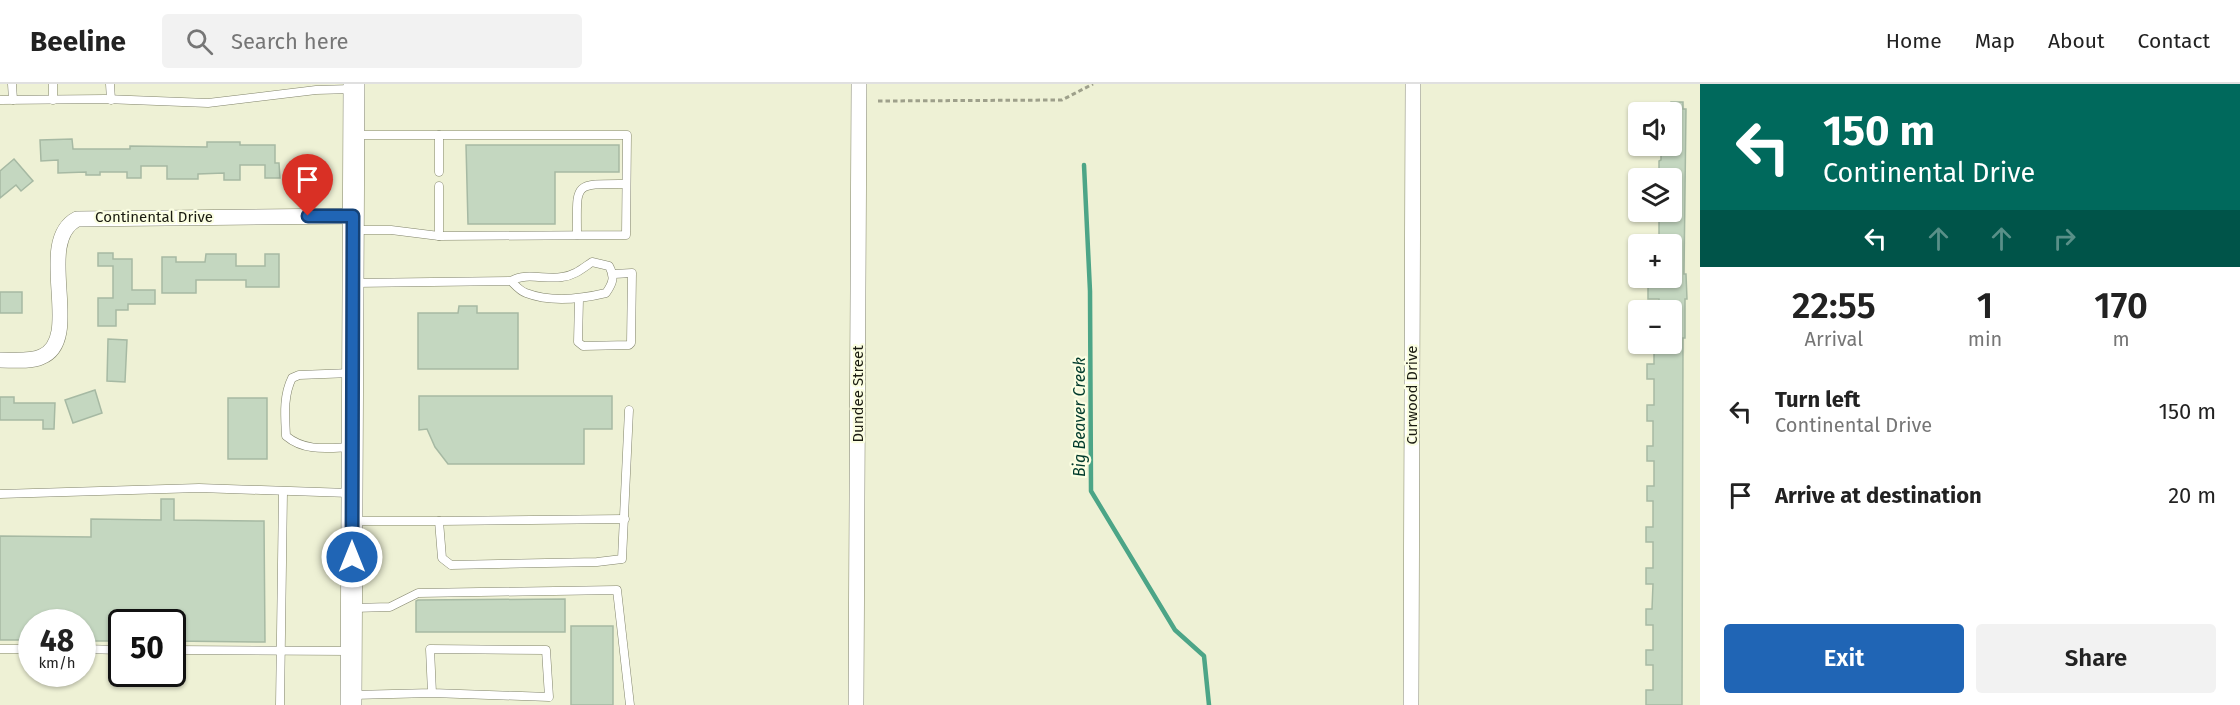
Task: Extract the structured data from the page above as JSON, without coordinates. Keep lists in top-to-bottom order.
{
  "streets": {
    "street": ["Continental Drive", "Dundee Street", "Curwood Drive"]
  },
  "water": ["Big Beaver Creek"],
  "page": {
    "header": "Beeline",
    "search": "Search here",
    "nav": [
      "Home",
      "Map",
      "About",
      "Contact"
    ],
    "turn": ["150 m", "Continental Drive"],
    "map_buttons": ["+", "−"],
    "eta": [
      "22:55",
      "Arrival",
      "1",
      "min",
      "170",
      "m"
    ],
    "list": [
      {
        "name": "Turn left",
        "note": "Continental Drive",
        "value": "150 m"
      },
      {
        "name": "Arrive at destination",
        "value": "20 m"
      }
    ],
    "speed": "48 km/h",
    "limit": "50",
    "buttons": ["Exit", "Share"]
  }
}
